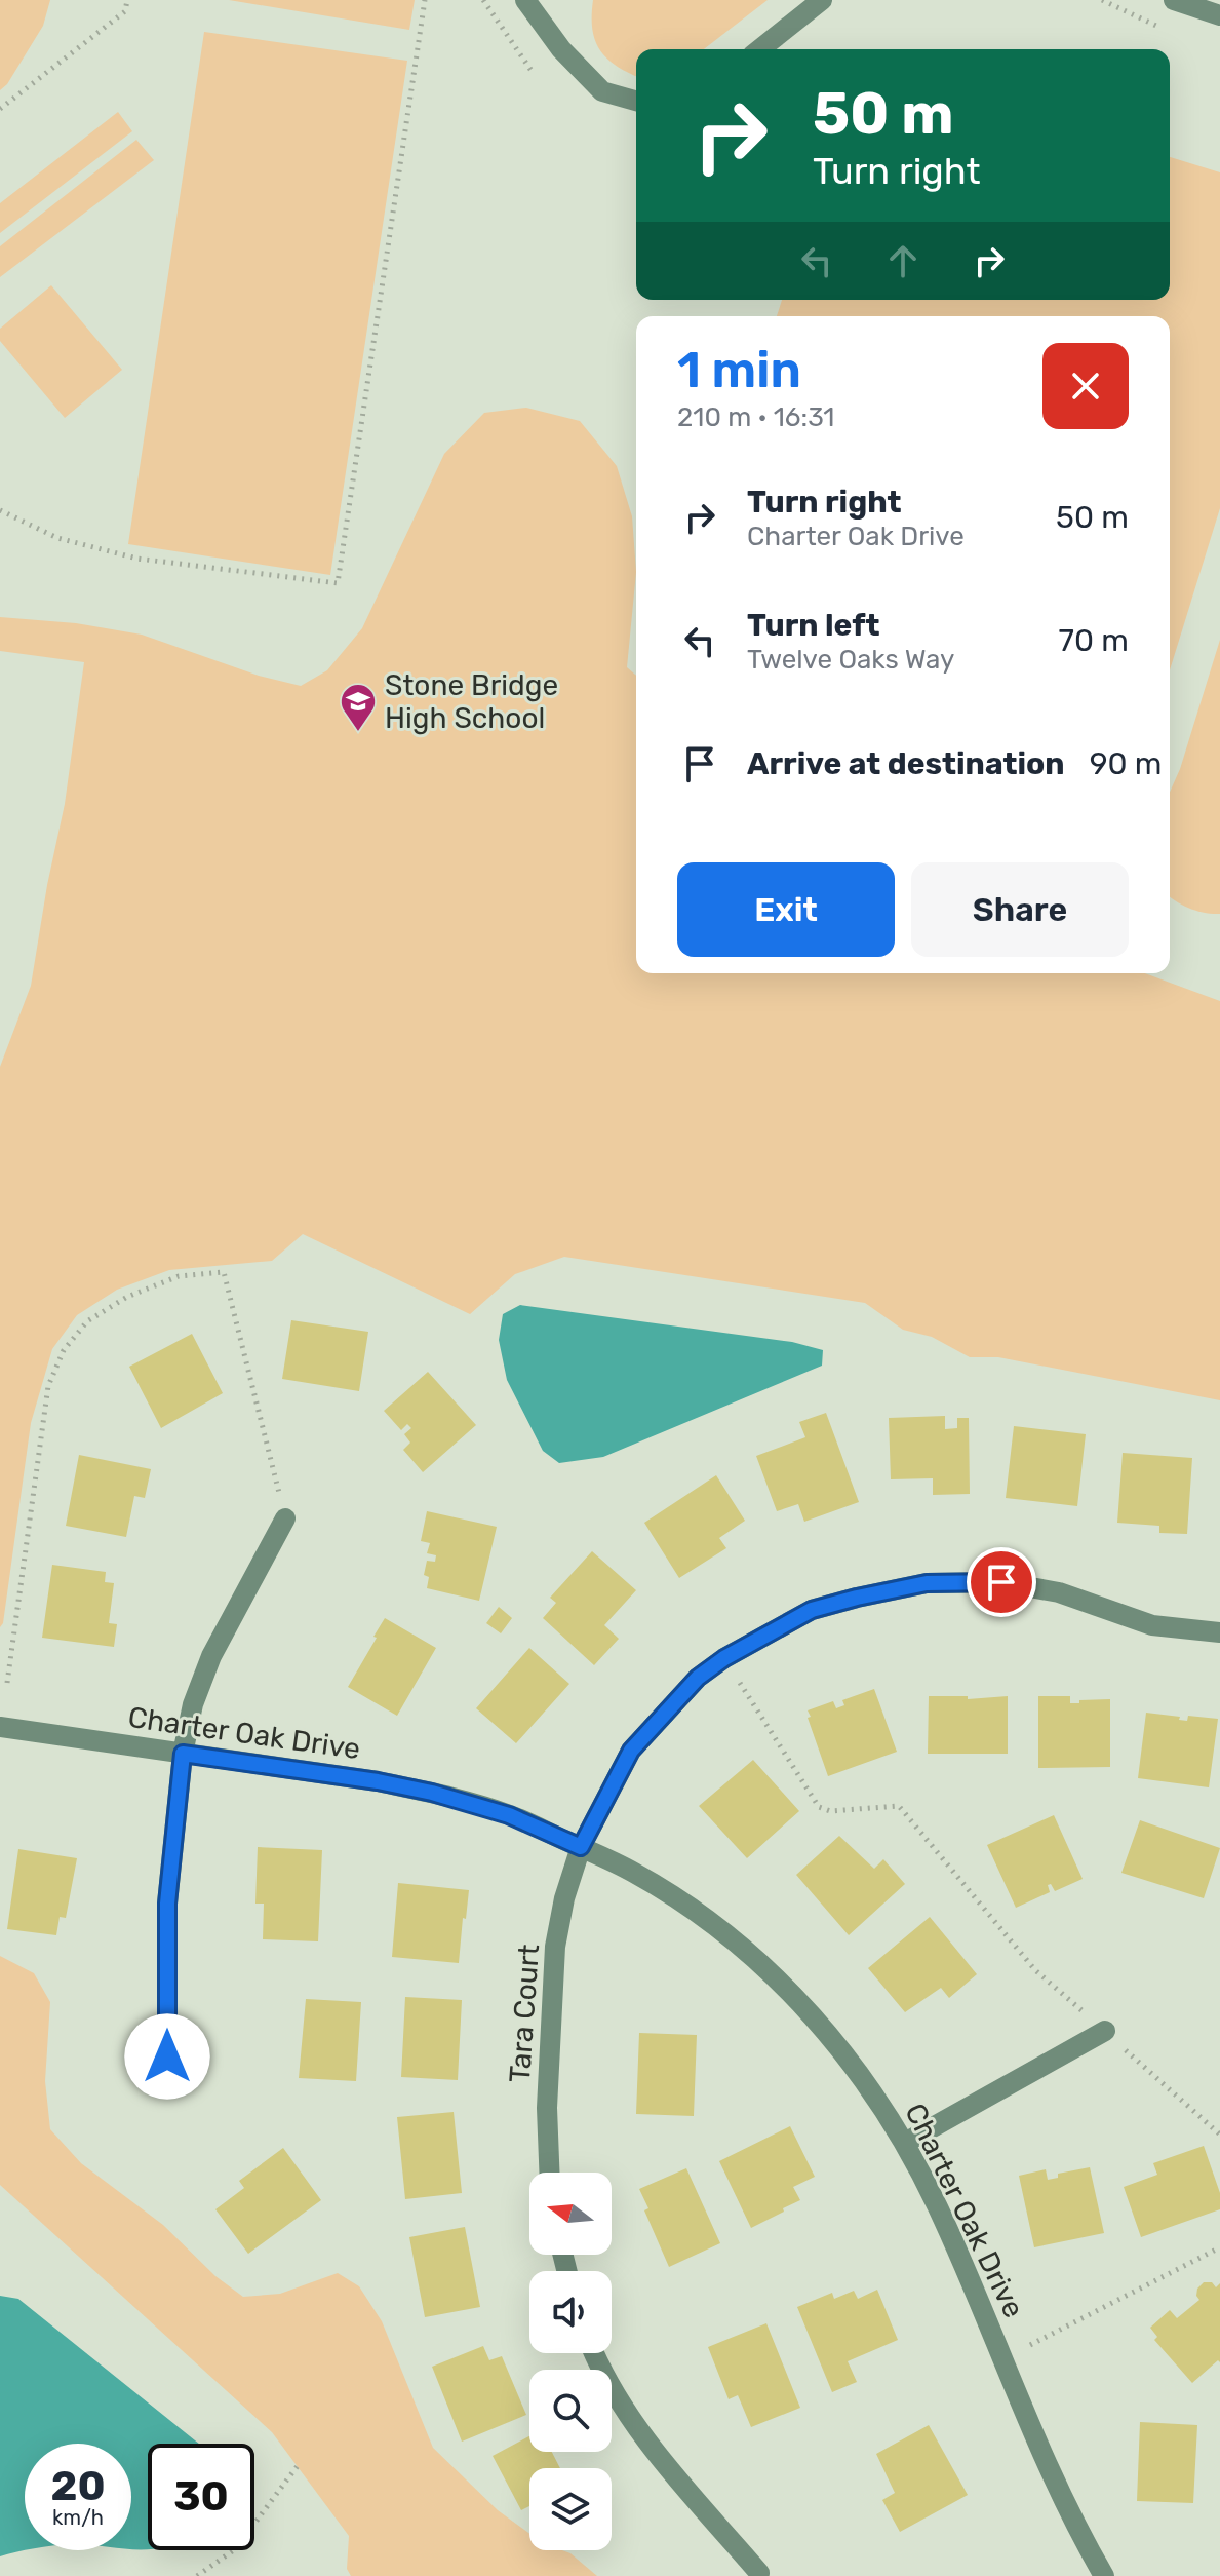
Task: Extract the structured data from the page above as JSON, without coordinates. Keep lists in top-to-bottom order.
{
  "streets": {
    "street": ["Charter Oak Drive", "Tara Court"]
  },
  "crossings": [
    ["Charter Oak Drive", "Tara Court"]
  ],
  "places": {
    "school or university": ["Stone Bridge High School"]
  },
  "north": "left",
  "page": {
    "turn": ["50 m", "Turn right"],
    "heading": ["1 min", "210 m · 16:31"],
    "list": [
      {
        "name": "Turn right",
        "note": "Charter Oak Drive",
        "value": "50 m"
      },
      {
        "name": "Turn left",
        "note": "Twelve Oaks Way",
        "value": "70 m"
      },
      {
        "name": "Arrive at destination",
        "value": "90 m"
      }
    ],
    "buttons": ["Exit", "Share"],
    "speed": "20 km/h",
    "limit": "30"
  }
}
